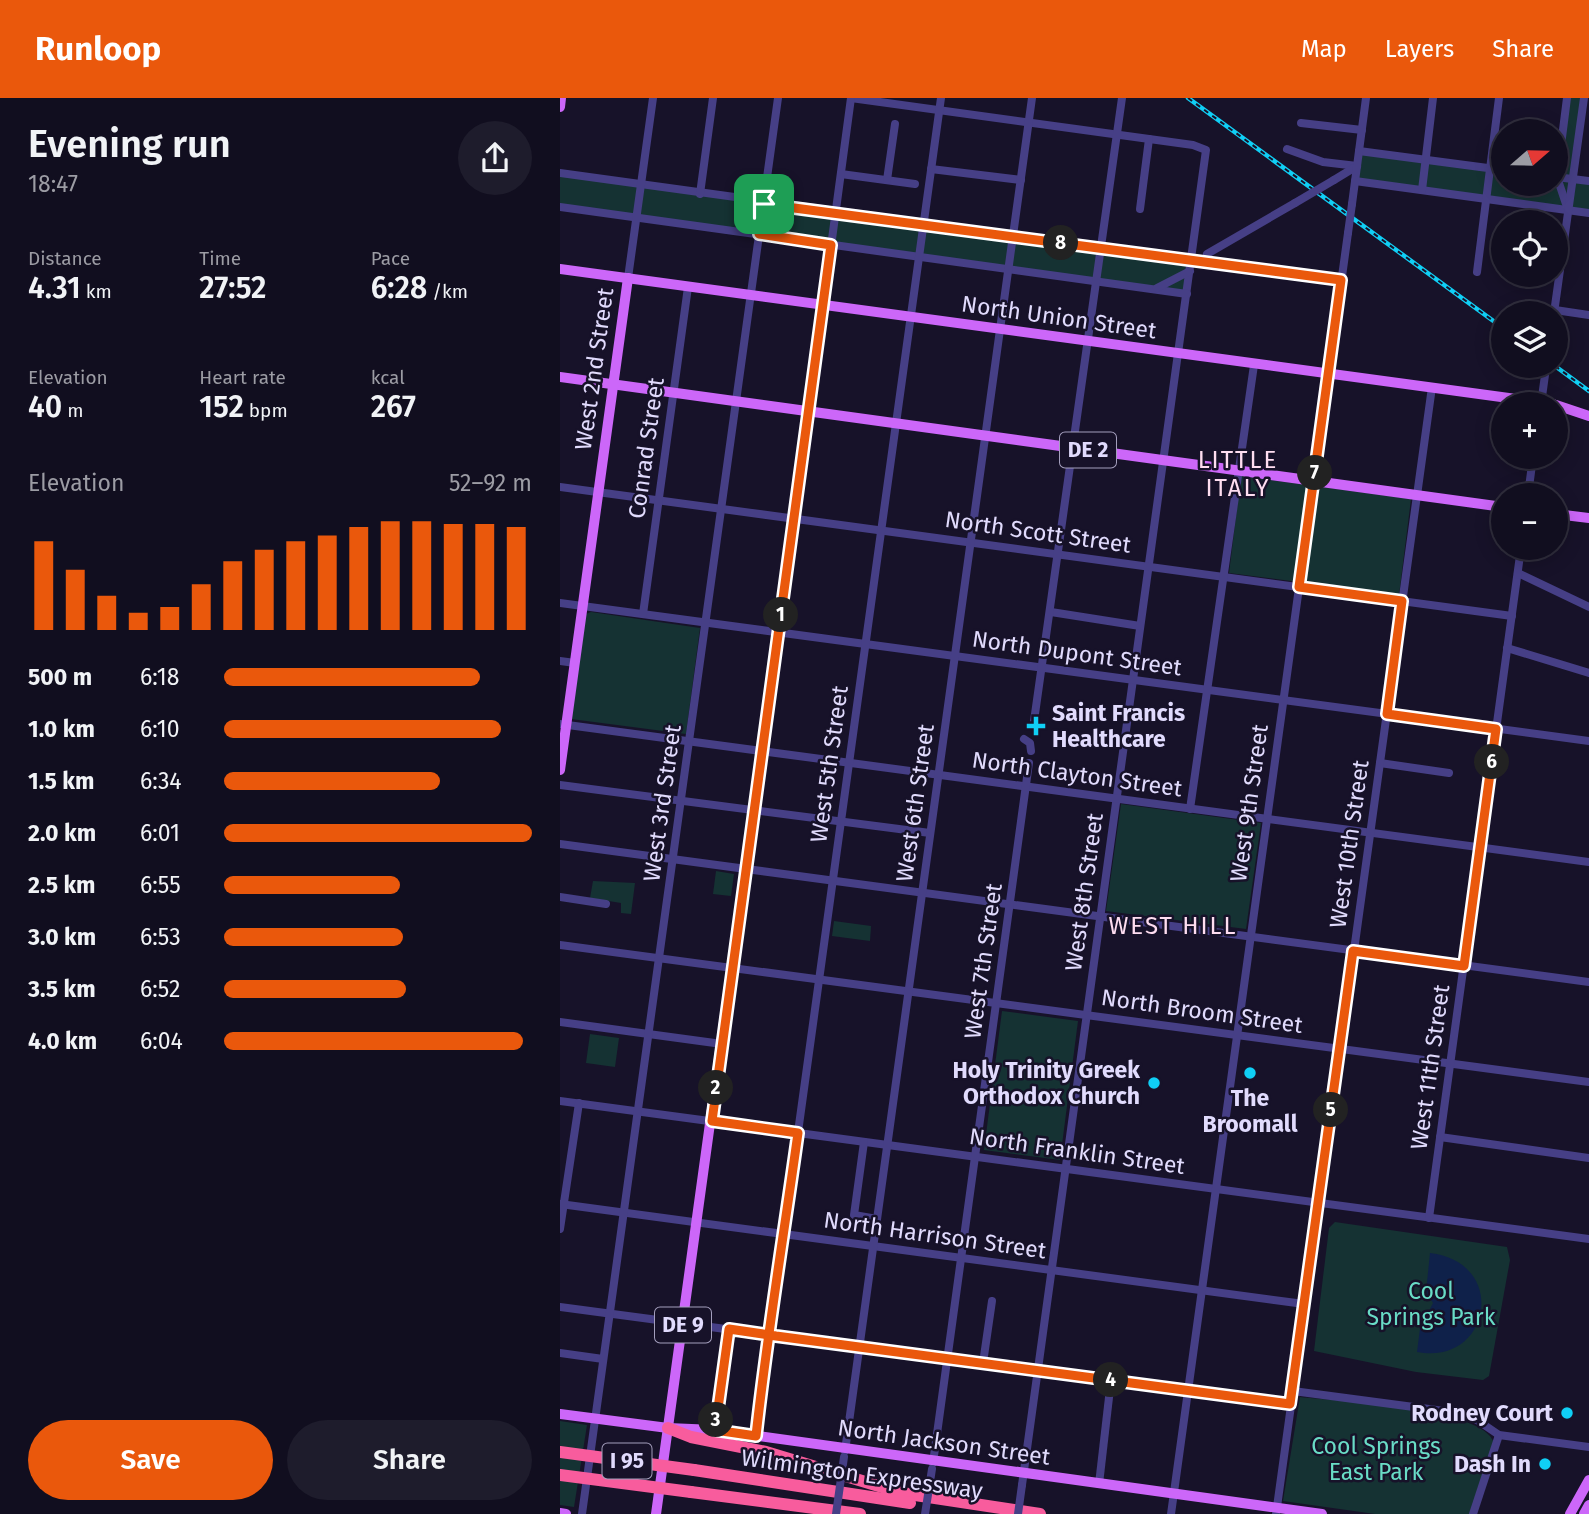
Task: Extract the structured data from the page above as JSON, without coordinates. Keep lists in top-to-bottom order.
{
  "streets": {
    "highway": ["I 95", "Wilmington Expressway"],
    "main road": [
      "North Union Street",
      "West 2nd Street",
      "DE 2",
      "DE 9",
      "North Jackson Street"
    ],
    "street": [
      "Conrad Street",
      "North Scott Street",
      "North Dupont Street",
      "West 5th Street",
      "North Clayton Street",
      "West 3rd Street",
      "West 6th Street",
      "West 9th Street",
      "West 10th Street",
      "West 8th Street",
      "West 7th Street",
      "North Broom Street",
      "West 11th Street",
      "North Franklin Street",
      "North Harrison Street"
    ]
  },
  "crossings": [
    ["North Union Street", "West 2nd Street"],
    ["North Union Street", "Conrad Street"],
    ["North Union Street", "West 5th Street"],
    ["North Union Street", "West 3rd Street"],
    ["North Union Street", "West 6th Street"],
    ["North Union Street", "West 9th Street"],
    ["North Union Street", "West 10th Street"],
    ["North Union Street", "West 8th Street"],
    ["North Union Street", "DE 9"],
    ["West 2nd Street", "DE 2"],
    ["West 2nd Street", "North Scott Street"],
    ["West 2nd Street", "North Dupont Street"],
    ["West 2nd Street", "North Clayton Street"],
    ["Conrad Street", "DE 2"],
    ["Conrad Street", "North Scott Street"],
    ["Conrad Street", "North Dupont Street"],
    ["DE 2", "West 5th Street"],
    ["DE 2", "West 3rd Street"],
    ["DE 2", "West 6th Street"],
    ["DE 2", "West 9th Street"],
    ["DE 2", "West 10th Street"],
    ["DE 2", "West 8th Street"],
    ["DE 2", "DE 9"],
    ["North Scott Street", "West 5th Street"],
    ["North Scott Street", "West 3rd Street"],
    ["North Scott Street", "West 6th Street"],
    ["North Scott Street", "West 9th Street"],
    ["North Scott Street", "West 10th Street"],
    ["North Scott Street", "West 8th Street"],
    ["North Scott Street", "West 11th Street"],
    ["North Scott Street", "DE 9"],
    ["North Dupont Street", "West 5th Street"],
    ["North Dupont Street", "West 3rd Street"],
    ["North Dupont Street", "West 6th Street"],
    ["North Dupont Street", "West 9th Street"],
    ["North Dupont Street", "West 10th Street"],
    ["North Dupont Street", "West 8th Street"],
    ["North Dupont Street", "West 11th Street"],
    ["North Dupont Street", "DE 9"],
    ["West 5th Street", "North Clayton Street"],
    ["West 5th Street", "North Broom Street"],
    ["West 5th Street", "North Franklin Street"],
    ["West 5th Street", "North Harrison Street"],
    ["West 5th Street", "North Jackson Street"],
    ["North Clayton Street", "West 3rd Street"],
    ["North Clayton Street", "West 6th Street"],
    ["North Clayton Street", "West 9th Street"],
    ["North Clayton Street", "West 10th Street"],
    ["North Clayton Street", "West 8th Street"],
    ["North Clayton Street", "West 7th Street"],
    ["North Clayton Street", "West 11th Street"],
    ["North Clayton Street", "DE 9"],
    ["West 3rd Street", "North Broom Street"],
    ["West 3rd Street", "North Franklin Street"],
    ["West 3rd Street", "North Harrison Street"],
    ["West 3rd Street", "North Jackson Street"],
    ["West 6th Street", "North Broom Street"],
    ["West 6th Street", "North Franklin Street"],
    ["West 6th Street", "North Harrison Street"],
    ["West 6th Street", "North Jackson Street"],
    ["West 9th Street", "North Broom Street"],
    ["West 9th Street", "North Franklin Street"],
    ["West 9th Street", "North Harrison Street"],
    ["West 9th Street", "North Jackson Street"],
    ["West 10th Street", "North Broom Street"],
    ["West 10th Street", "North Franklin Street"],
    ["West 10th Street", "North Harrison Street"],
    ["West 10th Street", "North Jackson Street"],
    ["West 8th Street", "North Broom Street"],
    ["West 8th Street", "North Franklin Street"],
    ["West 8th Street", "North Harrison Street"],
    ["West 8th Street", "North Jackson Street"],
    ["West 7th Street", "North Broom Street"],
    ["West 7th Street", "North Franklin Street"],
    ["West 7th Street", "North Harrison Street"],
    ["West 7th Street", "North Jackson Street"],
    ["North Broom Street", "West 11th Street"],
    ["North Broom Street", "DE 9"],
    ["West 11th Street", "North Franklin Street"],
    ["North Franklin Street", "DE 9"],
    ["North Harrison Street", "DE 9"],
    ["DE 9", "North Jackson Street"]
  ],
  "districts": ["LITTLE ITALY", "WEST HILL"],
  "parks": ["Cool Springs Park", "Cool Springs East Park"],
  "places": {
    "health": ["Saint Francis Healthcare"],
    "other": [
      "The Broomall",
      "Holy Trinity Greek Orthodox Church",
      "Rodney Court",
      "Dash In"
    ]
  },
  "north": "right",
  "page": {
    "header": "Runloop",
    "nav": ["Map", "Layers", "Share"],
    "heading": ["Evening run", "18:47"],
    "map_buttons": ["+", "−"],
    "stats": [
      ["Distance", "4.31 km"],
      ["Time", "27:52"],
      ["Pace", "6:28 /km"],
      ["Elevation", "40 m"],
      ["Heart rate", "152 bpm"],
      ["kcal", "267"]
    ],
    "pins": [
      "8",
      "7",
      "1",
      "6",
      "2",
      "5",
      "4",
      "3"
    ],
    "chart": ["Elevation", "52–92 m"],
    "list": [
      {
        "name": "500 m",
        "note": "6:18"
      },
      {
        "name": "1.0 km",
        "note": "6:10"
      },
      {
        "name": "1.5 km",
        "note": "6:34"
      },
      {
        "name": "2.0 km",
        "note": "6:01"
      },
      {
        "name": "2.5 km",
        "note": "6:55"
      },
      {
        "name": "3.0 km",
        "note": "6:53"
      },
      {
        "name": "3.5 km",
        "note": "6:52"
      },
      {
        "name": "4.0 km",
        "note": "6:04"
      }
    ],
    "buttons": ["Save", "Share"]
  }
}
